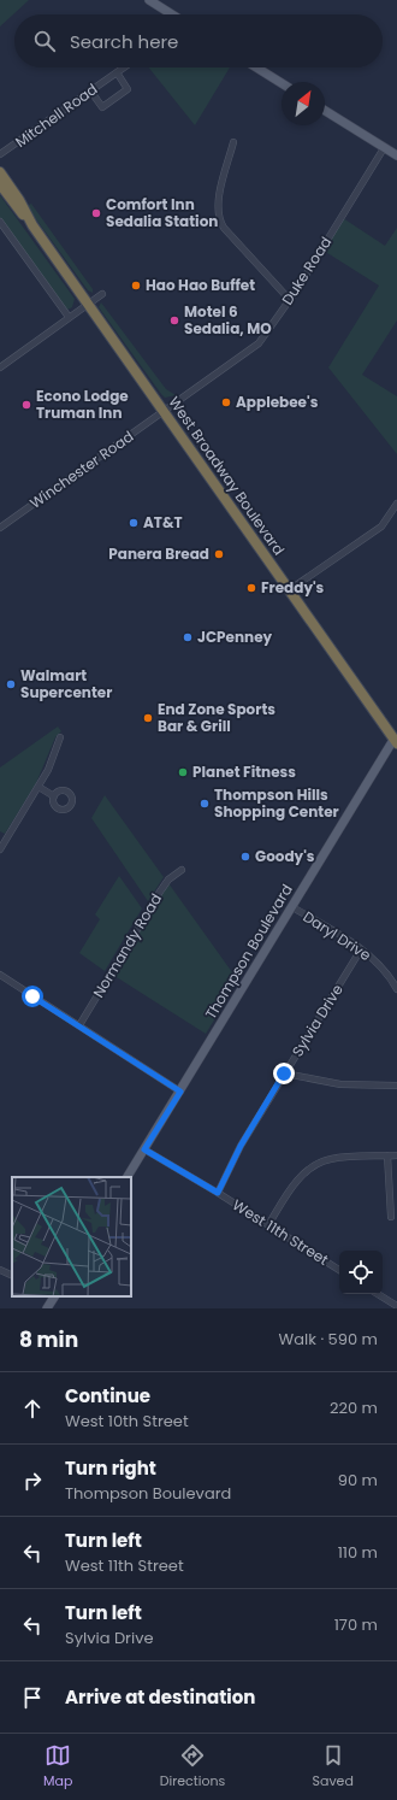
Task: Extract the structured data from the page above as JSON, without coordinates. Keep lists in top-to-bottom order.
{
  "streets": {
    "highway": ["West Broadway Boulevard"],
    "main road": ["Thompson Boulevard"],
    "street": [
      "Mitchell Road",
      "Duke Road",
      "Winchester Road",
      "Daryl Drive",
      "Normandy Road",
      "Sylvia Drive",
      "West 11th Street"
    ]
  },
  "crossings": [
    ["Duke Road", "Winchester Road"],
    ["Duke Road", "West Broadway Boulevard"],
    ["Winchester Road", "West Broadway Boulevard"],
    ["West Broadway Boulevard", "Thompson Boulevard"],
    ["Daryl Drive", "Thompson Boulevard"],
    ["Daryl Drive", "Sylvia Drive"],
    ["Thompson Boulevard", "West 11th Street"],
    ["Sylvia Drive", "West 11th Street"]
  ],
  "places": [
    "Comfort Inn Sedalia Station",
    "Hao Hao Buffet",
    "Motel 6 Sedalia, MO",
    "Applebee's",
    "Econo Lodge Truman Inn",
    "AT&T",
    "Panera Bread",
    "Freddy's",
    "JCPenney",
    "Walmart Supercenter",
    "End Zone Sports Bar & Grill",
    "Planet Fitness",
    "Thompson Hills Shopping Center",
    "Goody's"
  ],
  "north": "top right",
  "page": {
    "search": "Search here",
    "heading": ["8 min", "Walk · 590 m"],
    "list": [
      ["Continue", "West 10th Street", "220 m"],
      ["Turn right", "Thompson Boulevard", "90 m"],
      ["Turn left", "West 11th Street", "110 m"],
      ["Turn left", "Sylvia Drive", "170 m"],
      "Arrive at destination"
    ],
    "nav": ["Map", "Directions", "Saved"]
  }
}
